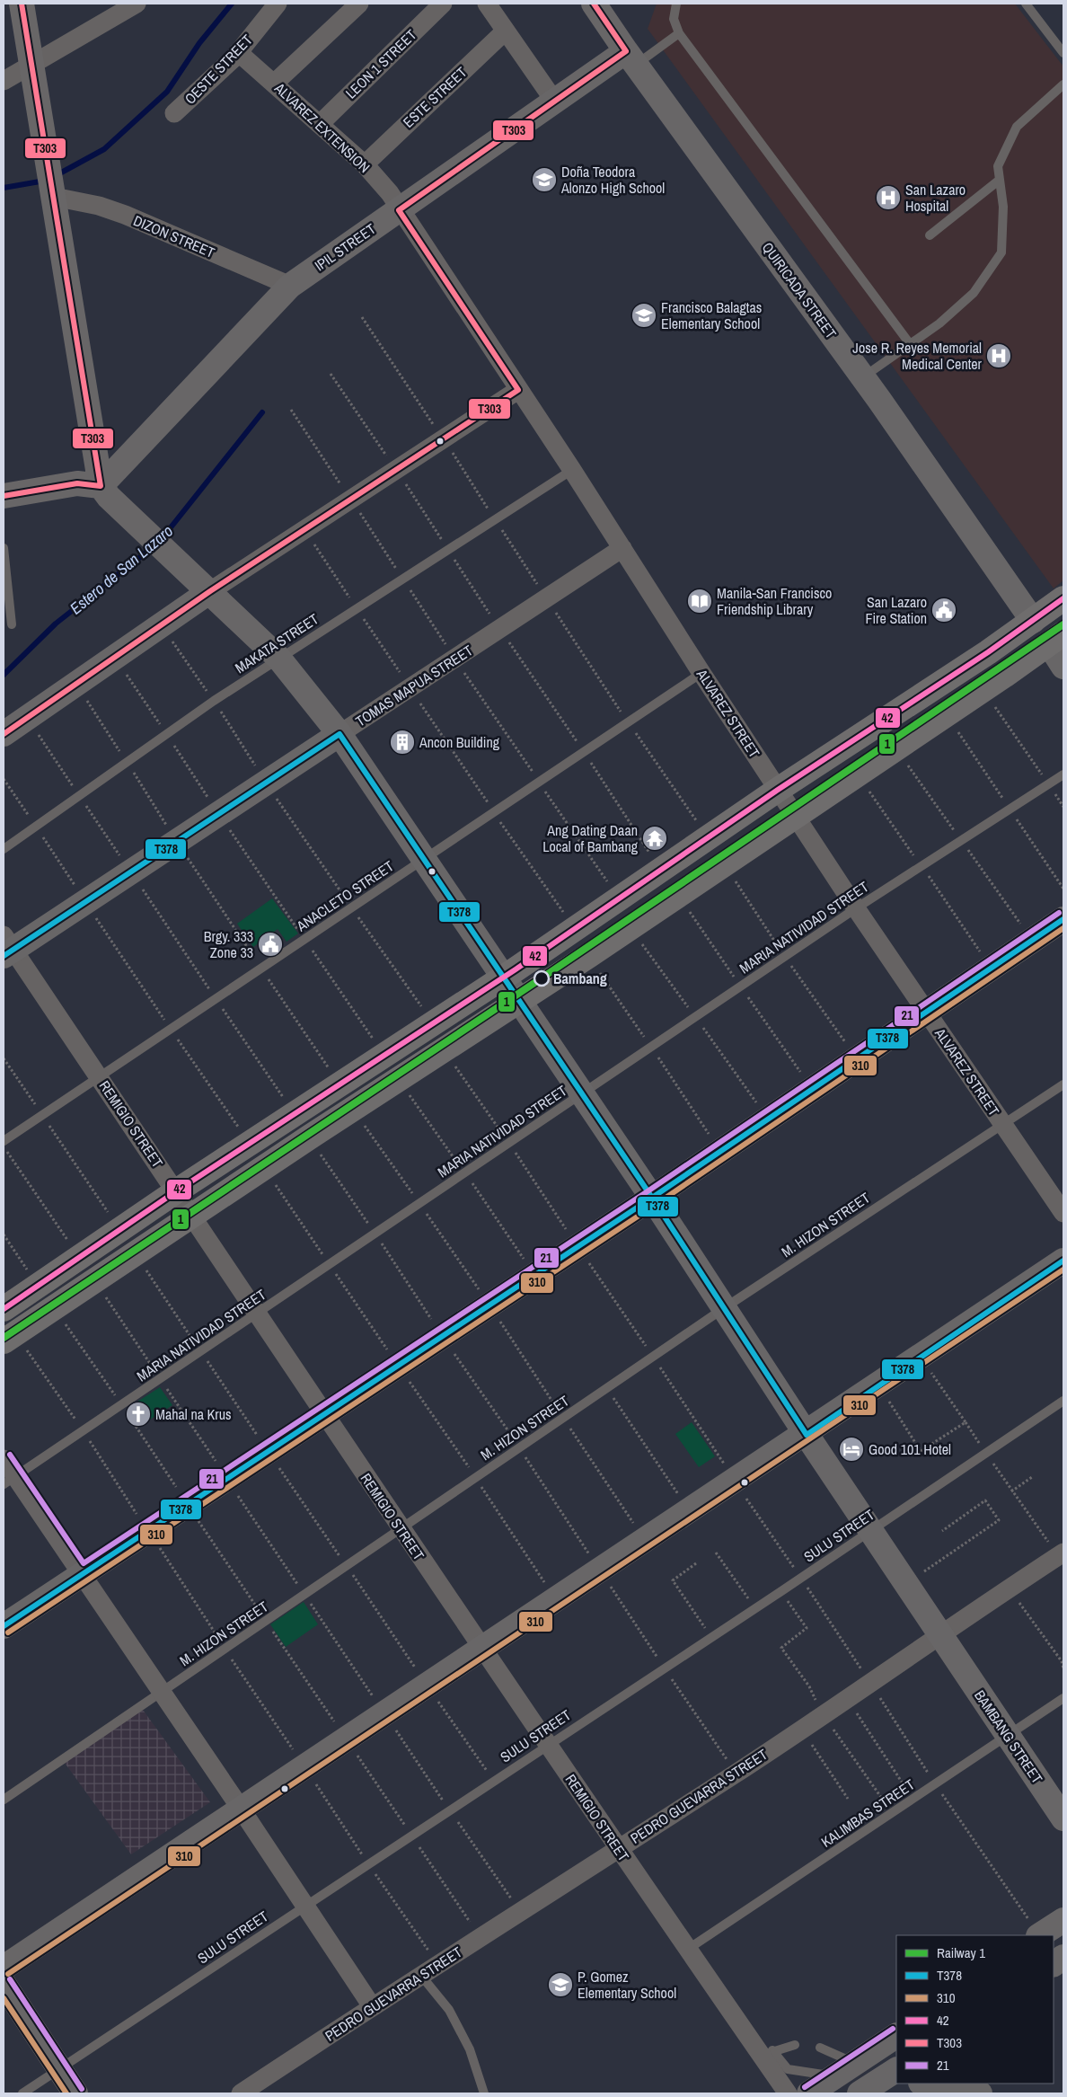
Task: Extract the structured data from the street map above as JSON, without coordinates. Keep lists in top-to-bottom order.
{
  "streets": {
    "street": [
      "LEON 1 STREET",
      "OESTE STREET",
      "ESTE STREET",
      "ALVAREZ EXTENSION",
      "DIZON STREET",
      "IPIL STREET",
      "QUIRICADA STREET",
      "TOMAS MAPUA STREET",
      "ALVAREZ STREET",
      "REMIGIO STREET",
      "BAMBANG STREET",
      "PEDRO GUEVARRA STREET"
    ],
    "lane": [
      "MAKATA STREET",
      "ANACLETO STREET",
      "MARIA NATIVIDAD STREET",
      "M. HIZON STREET",
      "SULU STREET",
      "KALIMBAS STREET"
    ]
  },
  "crossings": [
    ["LEON 1 STREET", "ALVAREZ EXTENSION"],
    ["OESTE STREET", "ALVAREZ EXTENSION"],
    ["ESTE STREET", "ALVAREZ EXTENSION"],
    ["ALVAREZ EXTENSION", "IPIL STREET"],
    ["ALVAREZ EXTENSION", "ALVAREZ STREET"],
    ["DIZON STREET", "IPIL STREET"],
    ["IPIL STREET", "QUIRICADA STREET"],
    ["IPIL STREET", "ALVAREZ STREET"],
    ["IPIL STREET", "BAMBANG STREET"],
    ["MAKATA STREET", "ALVAREZ STREET"],
    ["MAKATA STREET", "BAMBANG STREET"],
    ["TOMAS MAPUA STREET", "ALVAREZ STREET"],
    ["TOMAS MAPUA STREET", "REMIGIO STREET"],
    ["TOMAS MAPUA STREET", "BAMBANG STREET"],
    ["ALVAREZ STREET", "ANACLETO STREET"],
    ["ALVAREZ STREET", "MARIA NATIVIDAD STREET"],
    ["ALVAREZ STREET", "M. HIZON STREET"],
    ["ANACLETO STREET", "REMIGIO STREET"],
    ["ANACLETO STREET", "BAMBANG STREET"],
    ["MARIA NATIVIDAD STREET", "REMIGIO STREET"],
    ["MARIA NATIVIDAD STREET", "BAMBANG STREET"],
    ["REMIGIO STREET", "M. HIZON STREET"],
    ["REMIGIO STREET", "SULU STREET"],
    ["REMIGIO STREET", "PEDRO GUEVARRA STREET"],
    ["REMIGIO STREET", "KALIMBAS STREET"],
    ["M. HIZON STREET", "BAMBANG STREET"],
    ["SULU STREET", "BAMBANG STREET"],
    ["BAMBANG STREET", "PEDRO GUEVARRA STREET"],
    ["BAMBANG STREET", "KALIMBAS STREET"]
  ],
  "water": ["Estero de San Lazaro"],
  "places": {
    "school or university": ["Doña Teodora Alonzo High School", "Francisco Balagtas Elementary School", "P. Gomez Elementary School"],
    "hospital": ["San Lazaro Hospital", "Jose R. Reyes Memorial Medical Center"],
    "library": ["Manila-San Francisco Friendship Library"],
    "public building": ["San Lazaro Fire Station", "Brgy. 333 Zone 33"],
    "building": ["Ancon Building"],
    "temple": ["Ang Dating Daan Local of Bambang"],
    "other": ["Bambang"],
    "church": ["Mahal na Krus"],
    "hotel": ["Good 101 Hotel"]
  },
  "lines": [
    "transit line T303",
    "transit line 42",
    "rail line 1",
    "transit line T378",
    "transit line 21",
    "transit line 310"
  ],
  "legend": [
    "Railway 1",
    "T378",
    "310",
    "42",
    "T303",
    "21"
  ]
}
